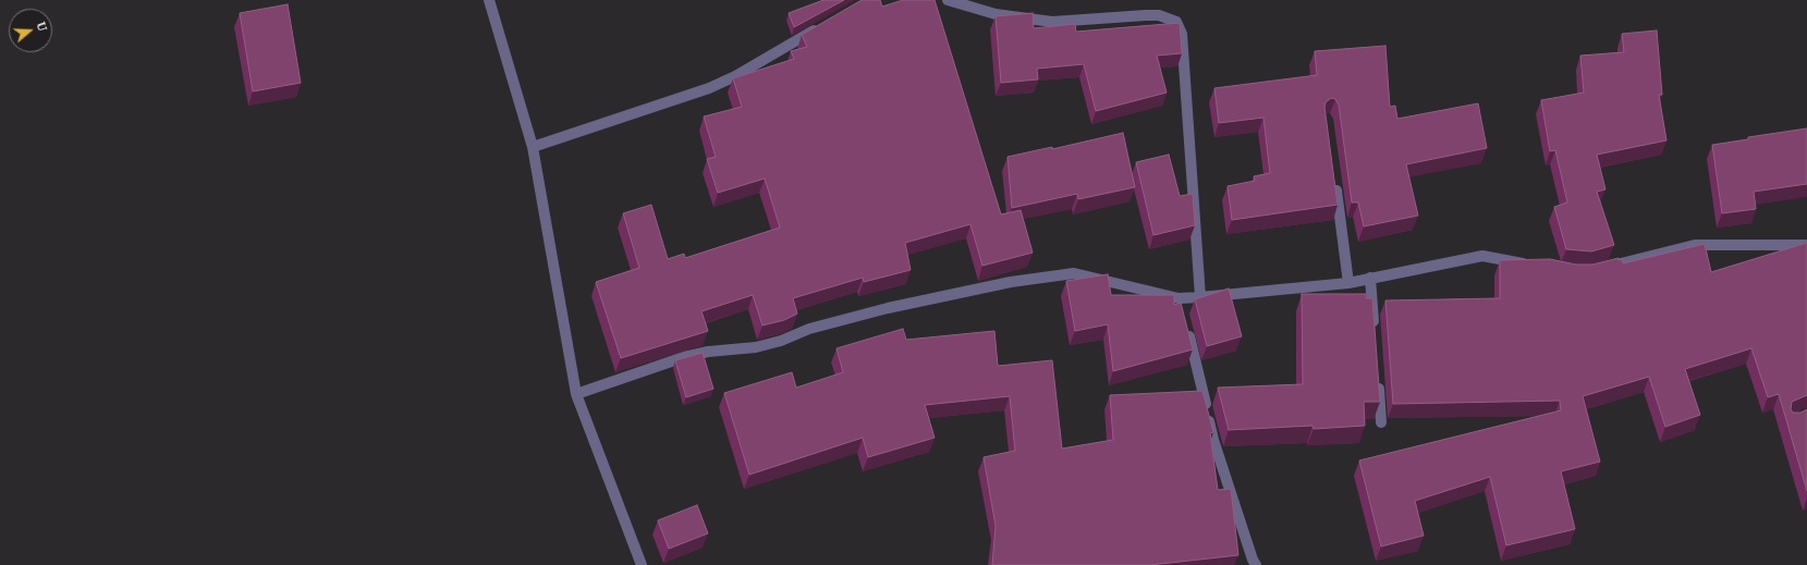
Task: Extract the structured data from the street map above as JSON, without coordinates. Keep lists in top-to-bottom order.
{
  "north": "right"
}
